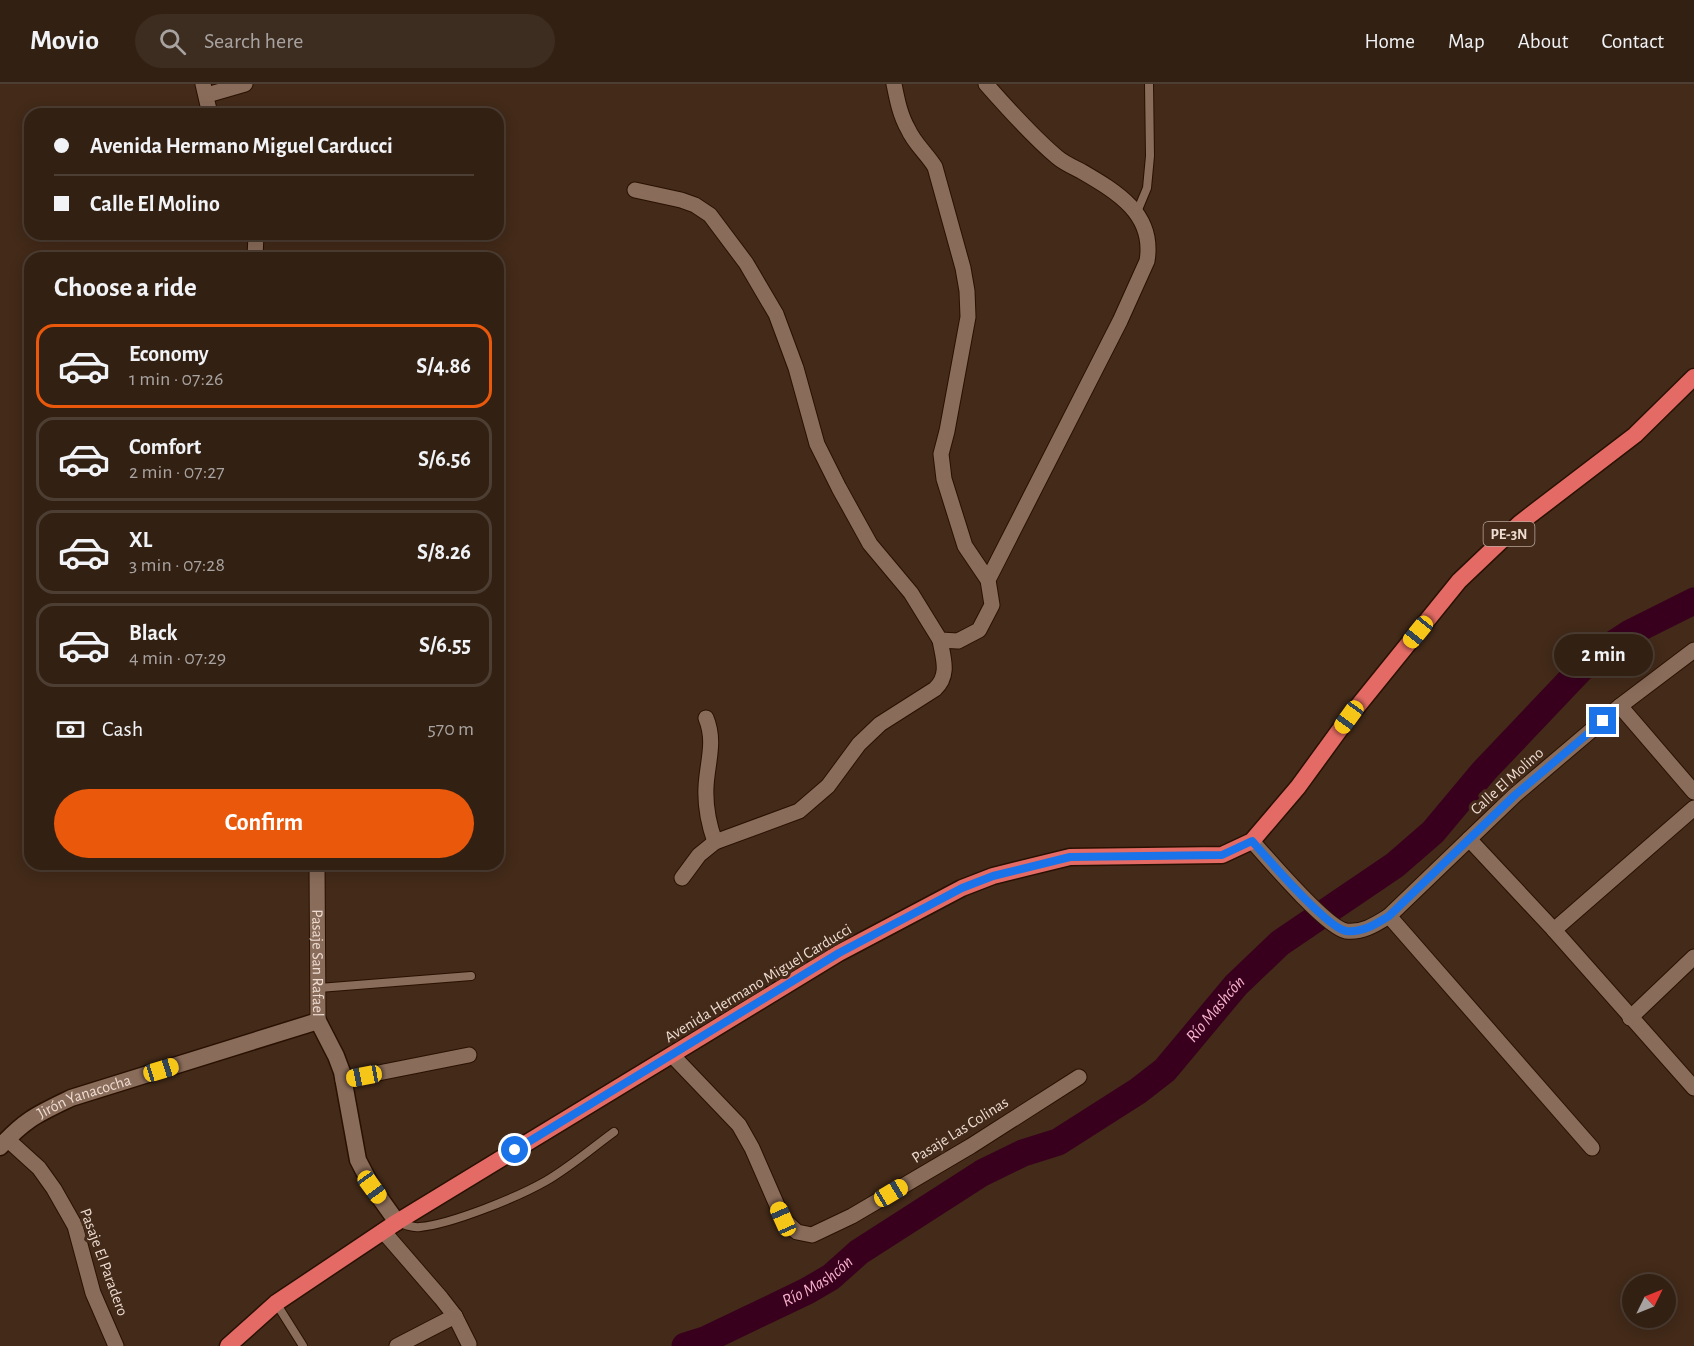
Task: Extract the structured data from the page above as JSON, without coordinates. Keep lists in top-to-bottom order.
{
  "streets": {
    "highway": ["PE-3N", "Avenida Hermano Miguel Carducci"],
    "street": [
      "Calle El Molino",
      "Pasaje San Rafael",
      "Jirón Yanacocha",
      "Pasaje Las Colinas",
      "Pasaje El Paradero"
    ]
  },
  "crossings": [
    ["Calle El Molino", "Avenida Hermano Miguel Carducci"],
    ["Pasaje San Rafael", "Avenida Hermano Miguel Carducci"],
    ["Pasaje San Rafael", "Jirón Yanacocha"],
    ["Avenida Hermano Miguel Carducci", "Pasaje Las Colinas"],
    ["Jirón Yanacocha", "Pasaje El Paradero"]
  ],
  "water": ["Río Mashcón"],
  "north": "top right",
  "page": {
    "header": "Movio",
    "search": "Search here",
    "nav": [
      "Home",
      "Map",
      "About",
      "Contact"
    ],
    "banner": ["Avenida Hermano Miguel Carducci", "Calle El Molino"],
    "heading": "Choose a ride",
    "list": [
      {
        "name": "Economy",
        "note": "1 min · 07:26",
        "value": "S/4.86"
      },
      {
        "name": "Comfort",
        "note": "2 min · 07:27",
        "value": "S/6.56"
      },
      {
        "name": "XL",
        "note": "3 min · 07:28",
        "value": "S/8.26"
      },
      {
        "name": "Black",
        "note": "4 min · 07:29",
        "value": "S/6.55"
      }
    ],
    "bubble": "2 min",
    "pay": ["Cash", "570 m"],
    "buttons": "Confirm"
  }
}
